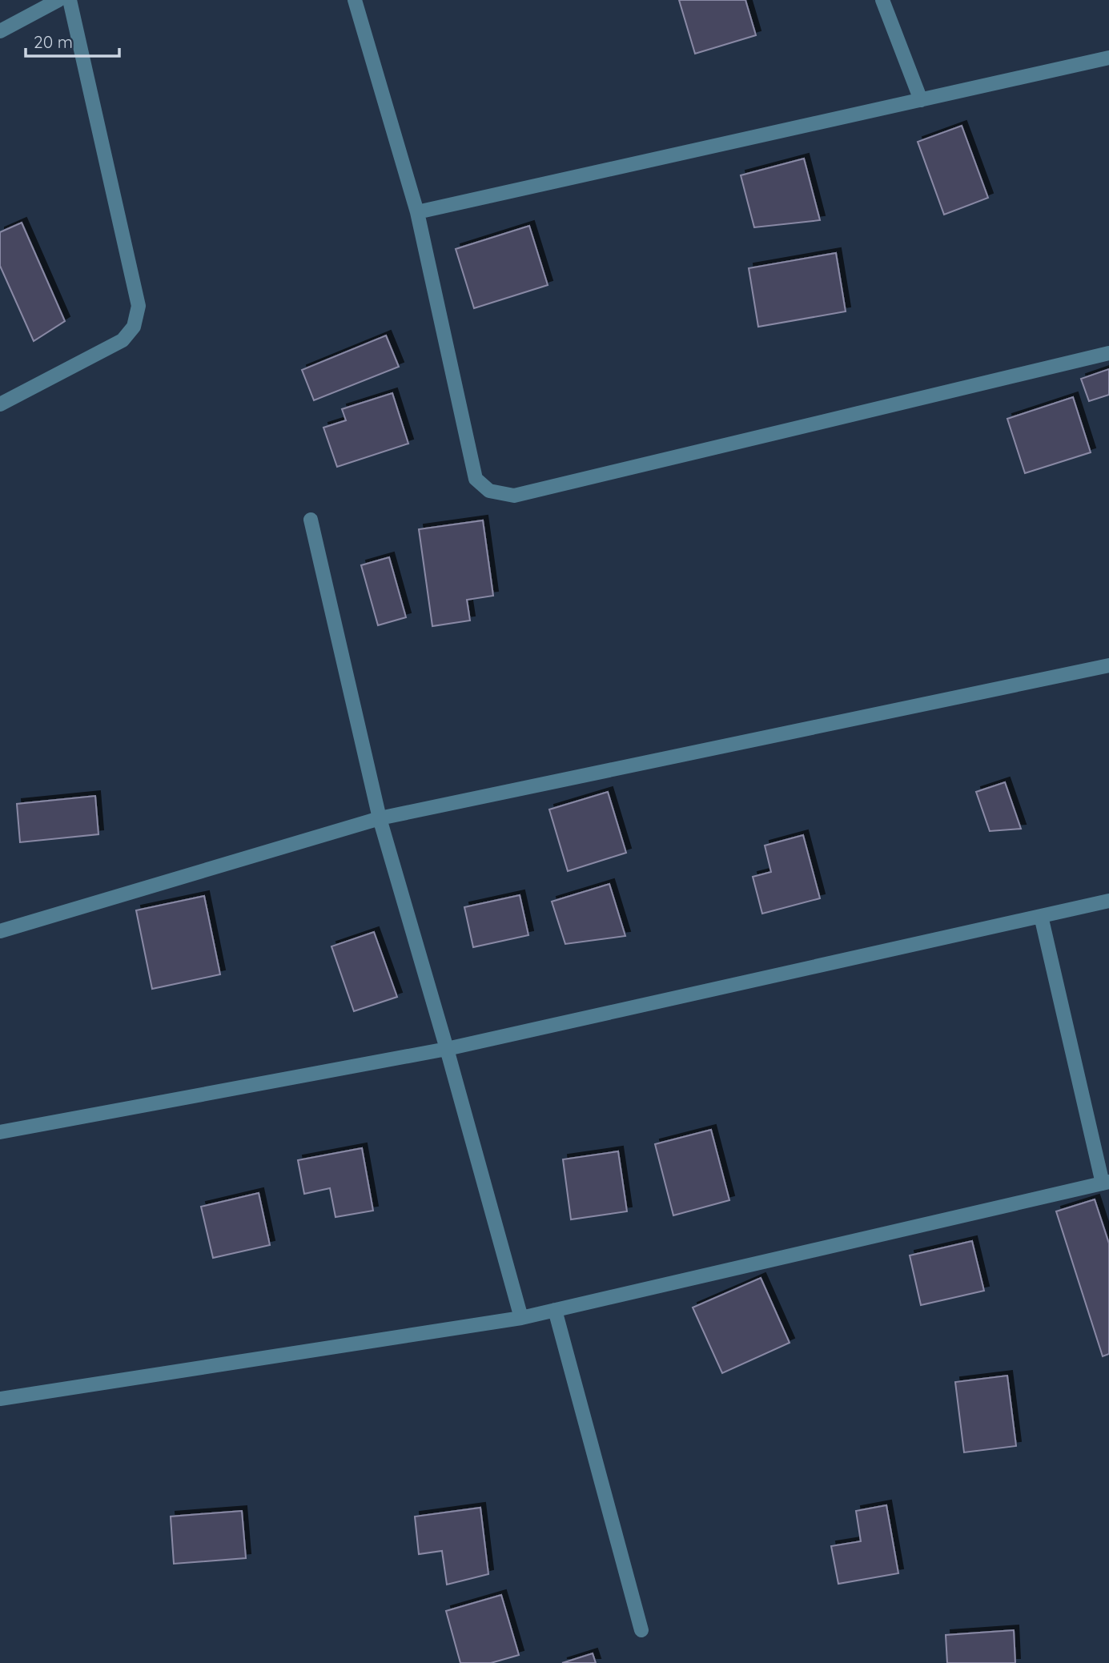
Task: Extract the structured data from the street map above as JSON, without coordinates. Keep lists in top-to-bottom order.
{
  "scale_bar": "20 m"
}
